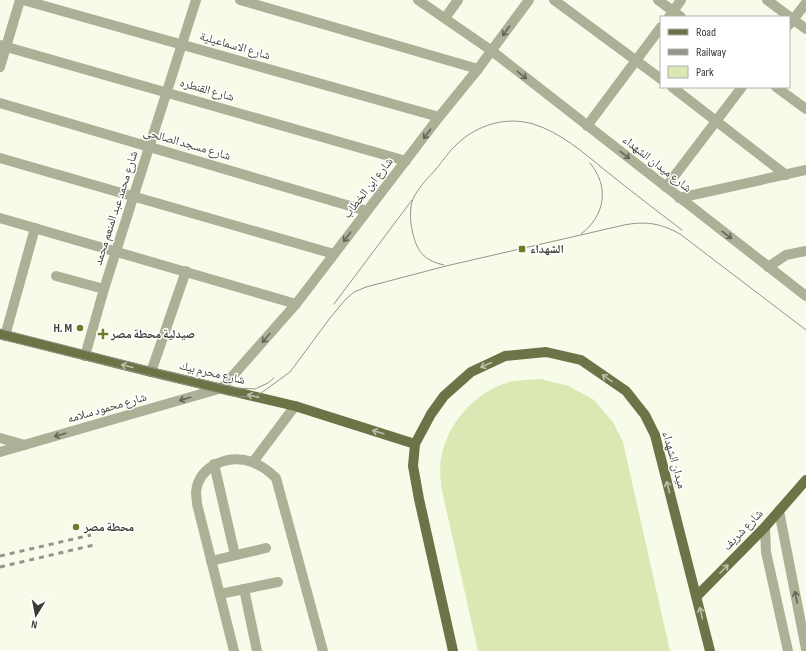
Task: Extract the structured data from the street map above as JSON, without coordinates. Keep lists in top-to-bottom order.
{
  "streets": {
    "main road": ["شارع محرم بيك", "ميدان الشهداء", "شارع شريف"],
    "street": [
      "شارع الاسماعيلية",
      "شارع القنطره",
      "شارع مسجد الصالحى",
      "شارع ميدان الشهداء",
      "شارع ابن الخطاب",
      "شارع محمد عبد المنعم محمد",
      "شارع محمود سلامه"
    ]
  },
  "crossings": [
    ["شارع الاسماعيلية", "شارع ابن الخطاب"],
    ["شارع الاسماعيلية", "شارع محمد عبد المنعم محمد"],
    ["شارع القنطره", "شارع ابن الخطاب"],
    ["شارع القنطره", "شارع محمد عبد المنعم محمد"],
    ["شارع مسجد الصالحى", "شارع ابن الخطاب"],
    ["شارع مسجد الصالحى", "شارع محمد عبد المنعم محمد"],
    ["شارع ميدان الشهداء", "شارع ابن الخطاب"],
    ["شارع ابن الخطاب", "شارع محرم بيك"],
    ["شارع ابن الخطاب", "شارع محمود سلامه"],
    ["شارع محمد عبد المنعم محمد", "شارع محرم بيك"],
    ["شارع محرم بيك", "شارع محمود سلامه"],
    ["شارع محرم بيك", "ميدان الشهداء"],
    ["ميدان الشهداء", "شارع شريف"]
  ],
  "one_way": ["شارع محرم بيك", "شارع محمود سلامه", "شارع شريف"],
  "places": {
    "transit": ["الشهداء"],
    "other": ["H. M", "محطة مصر"],
    "health": ["صيدلية محطة مصر"]
  },
  "legend": ["Road", "Railway", "Park"],
  "north": "bottom"
}
